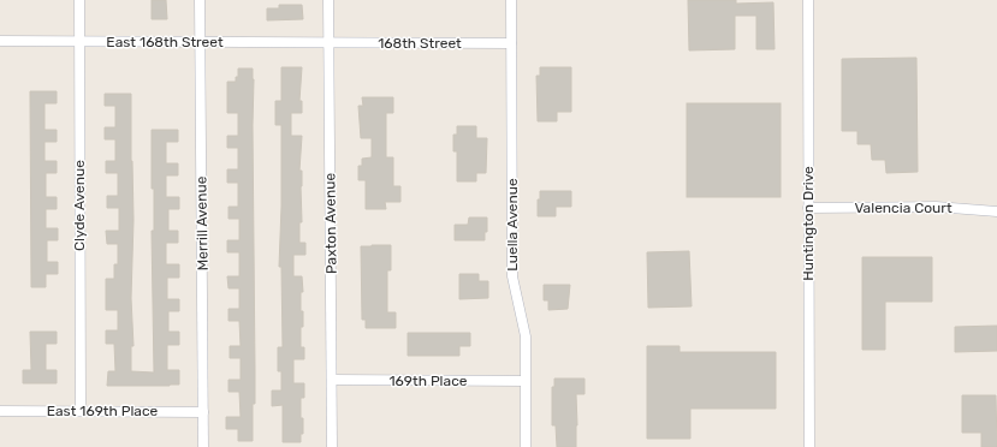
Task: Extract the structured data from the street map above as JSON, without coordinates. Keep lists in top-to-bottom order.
{
  "streets": {
    "street": [
      "East 168th Street",
      "168th Street",
      "Clyde Avenue",
      "Valencia Court",
      "Merrill Avenue",
      "Paxton Avenue",
      "Huntington Drive",
      "Luella Avenue",
      "169th Place",
      "East 169th Place"
    ]
  },
  "crossings": [
    ["East 168th Street", "168th Street"],
    ["East 168th Street", "Clyde Avenue"],
    ["East 168th Street", "Merrill Avenue"],
    ["East 168th Street", "Paxton Avenue"],
    ["168th Street", "Paxton Avenue"],
    ["168th Street", "Luella Avenue"],
    ["Clyde Avenue", "East 169th Place"],
    ["Valencia Court", "Huntington Drive"],
    ["Merrill Avenue", "East 169th Place"],
    ["Paxton Avenue", "169th Place"],
    ["Luella Avenue", "169th Place"]
  ]
}
